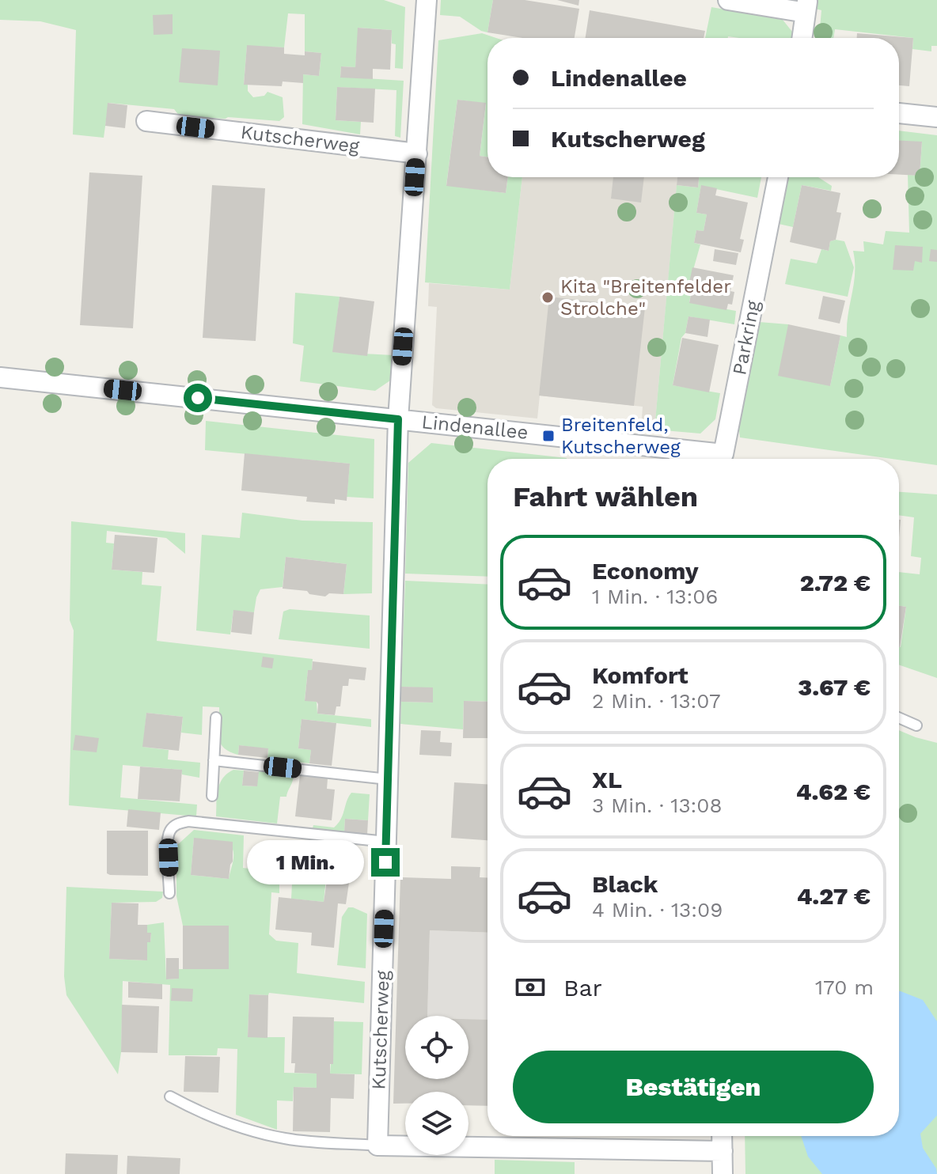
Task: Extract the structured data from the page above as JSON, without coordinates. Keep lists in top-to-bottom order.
{
  "streets": {
    "street": ["Kutscherweg", "Parkring", "Lindenallee"]
  },
  "crossings": [
    ["Kutscherweg", "Lindenallee"],
    ["Parkring", "Lindenallee"]
  ],
  "places": {
    "other": ["Kita \"Breitenfelder Strolche\""],
    "transit": ["Breitenfeld, Kutscherweg"]
  },
  "page": {
    "banner": ["Lindenallee", "Kutscherweg"],
    "heading": "Fahrt wählen",
    "list": [
      {
        "name": "Economy",
        "note": "1 Min. · 13:06",
        "value": "2.72 €"
      },
      {
        "name": "Komfort",
        "note": "2 Min. · 13:07",
        "value": "3.67 €"
      },
      {
        "name": "XL",
        "note": "3 Min. · 13:08",
        "value": "4.62 €"
      },
      {
        "name": "Black",
        "note": "4 Min. · 13:09",
        "value": "4.27 €"
      }
    ],
    "bubble": "1 Min.",
    "pay": ["Bar", "170 m"],
    "buttons": "Bestätigen"
  }
}
